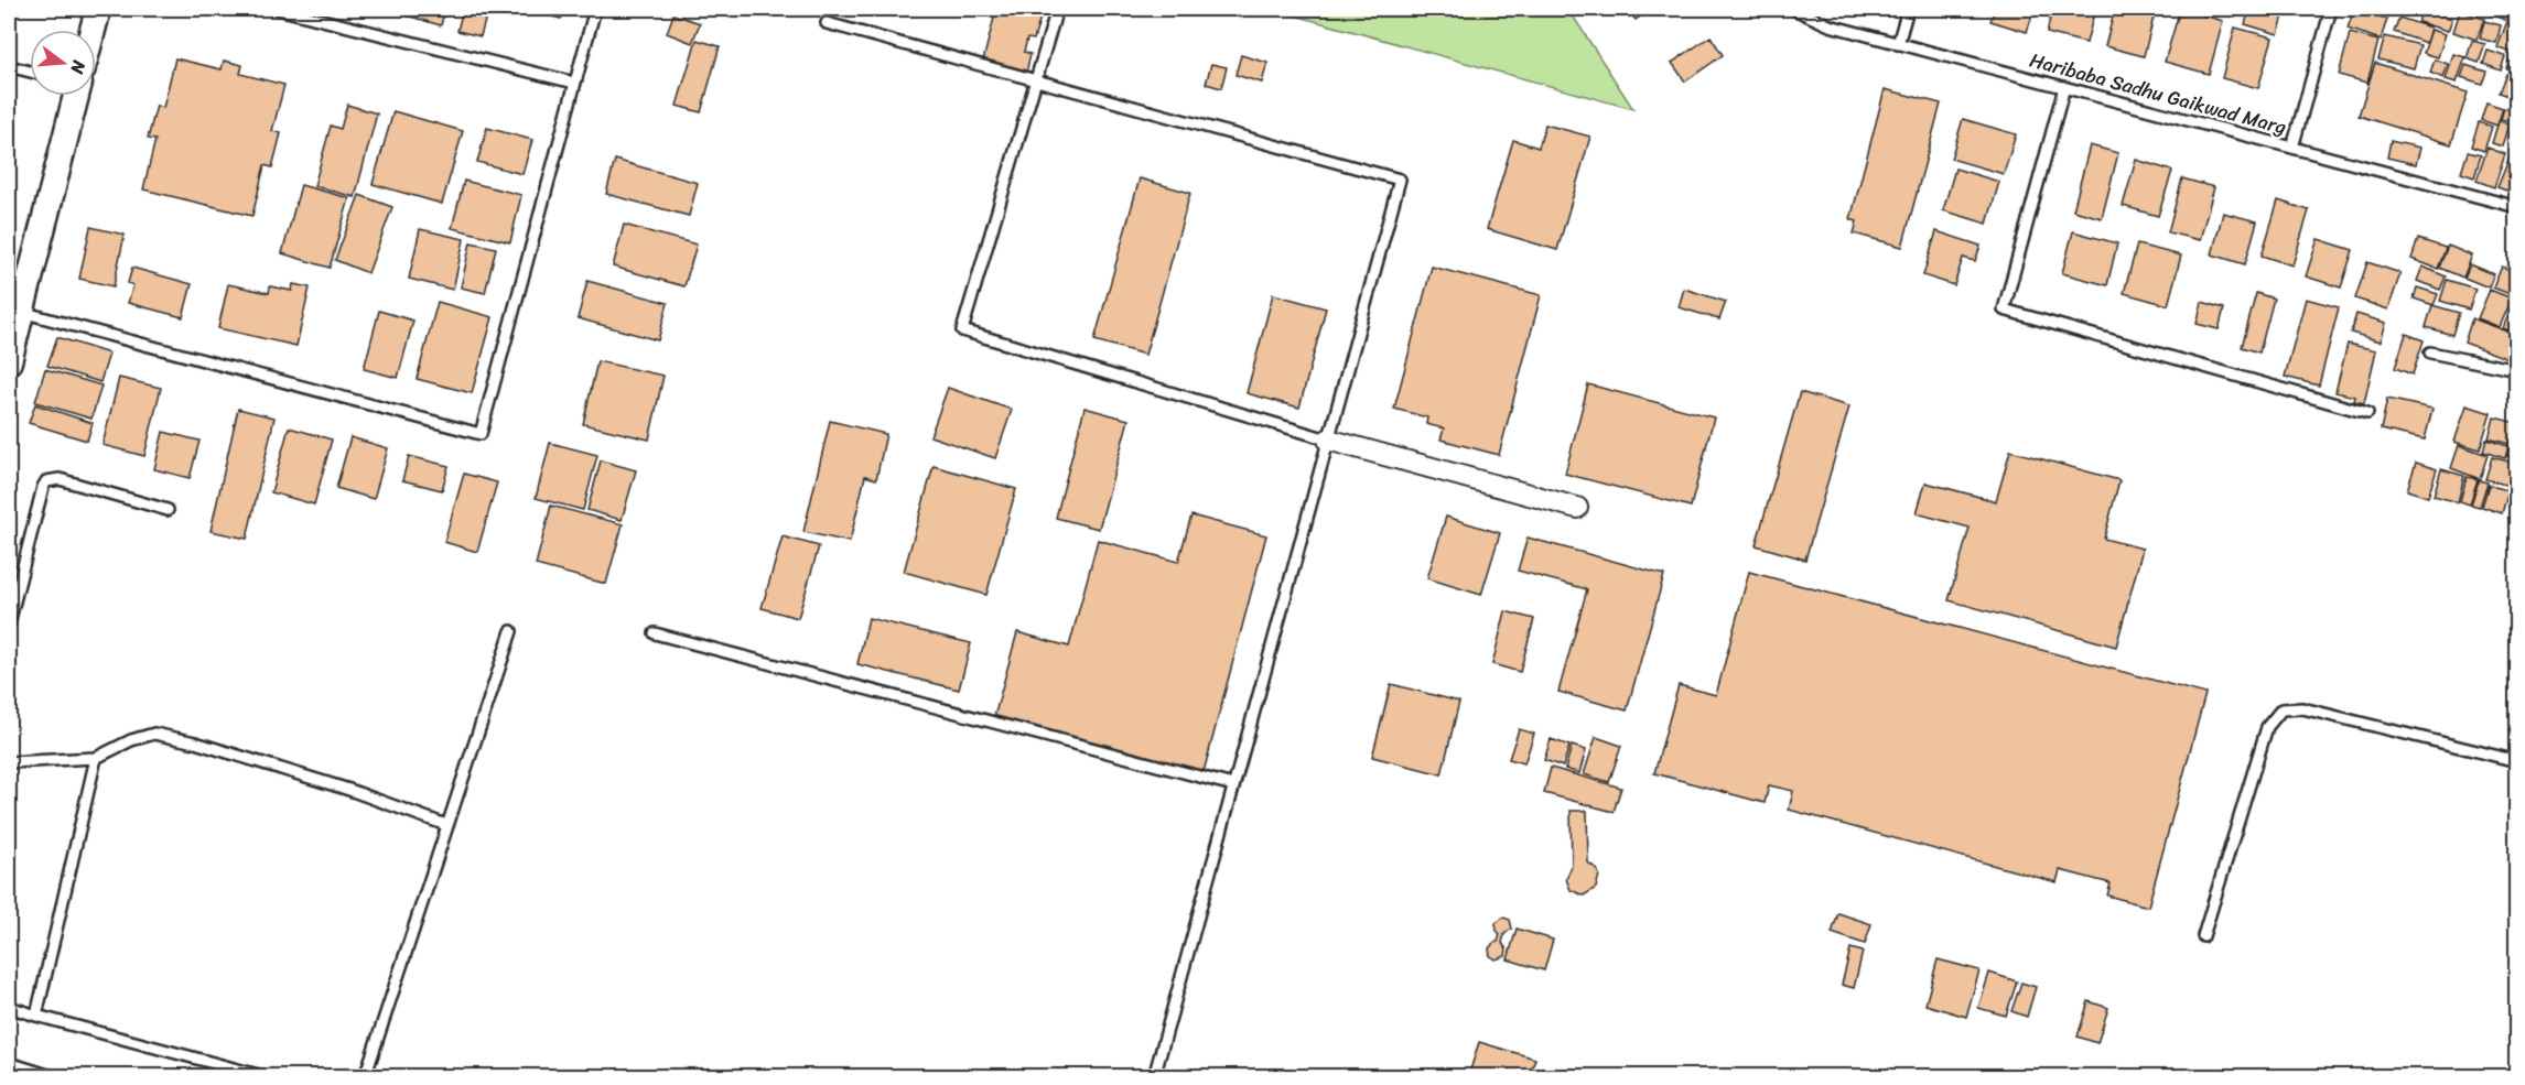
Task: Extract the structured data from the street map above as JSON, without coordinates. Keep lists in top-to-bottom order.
{
  "streets": {
    "lane": ["Haribaba Sadhu Gaikwad Marg"]
  },
  "north": "right"
}
